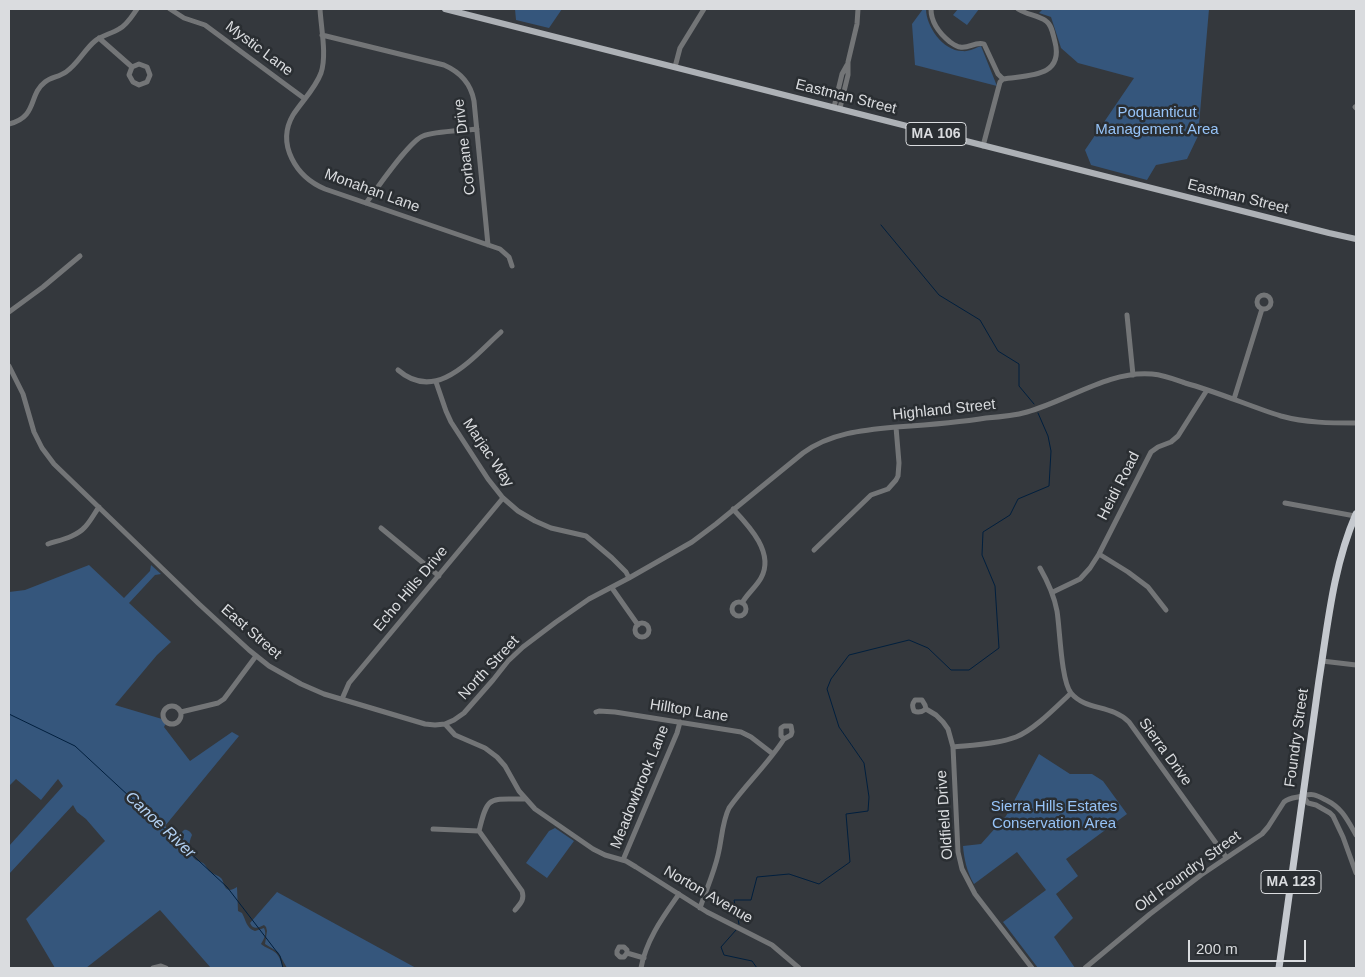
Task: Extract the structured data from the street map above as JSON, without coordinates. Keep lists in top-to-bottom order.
{
  "streets": {
    "highway": ["Foundry Street", "MA 123"],
    "main road": ["Eastman Street", "MA 106"],
    "street": [
      "Mystic Lane",
      "Corbane Drive",
      "Monahan Lane",
      "Highland Street",
      "Marjac Way",
      "Heidi Road",
      "Echo Hills Drive",
      "East Street",
      "North Street",
      "Hilltop Lane",
      "Sierra Drive",
      "Meadowbrook Lane",
      "Oldfield Drive",
      "Old Foundry Street",
      "Norton Avenue"
    ]
  },
  "crossings": [
    ["Mystic Lane", "Monahan Lane"],
    ["Corbane Drive", "Monahan Lane"],
    ["Highland Street", "Marjac Way"],
    ["Highland Street", "Heidi Road"],
    ["Highland Street", "North Street"],
    ["Marjac Way", "Echo Hills Drive"],
    ["Echo Hills Drive", "East Street"],
    ["East Street", "North Street"],
    ["Hilltop Lane", "Meadowbrook Lane"],
    ["Foundry Street", "Old Foundry Street"],
    ["Sierra Drive", "Old Foundry Street"],
    ["Meadowbrook Lane", "Norton Avenue"]
  ],
  "water": ["Canoe River"],
  "parks": ["Poquanticut Management Area", "Sierra Hills Estates Conservation Area"],
  "scale_bar": "200 m"
}
